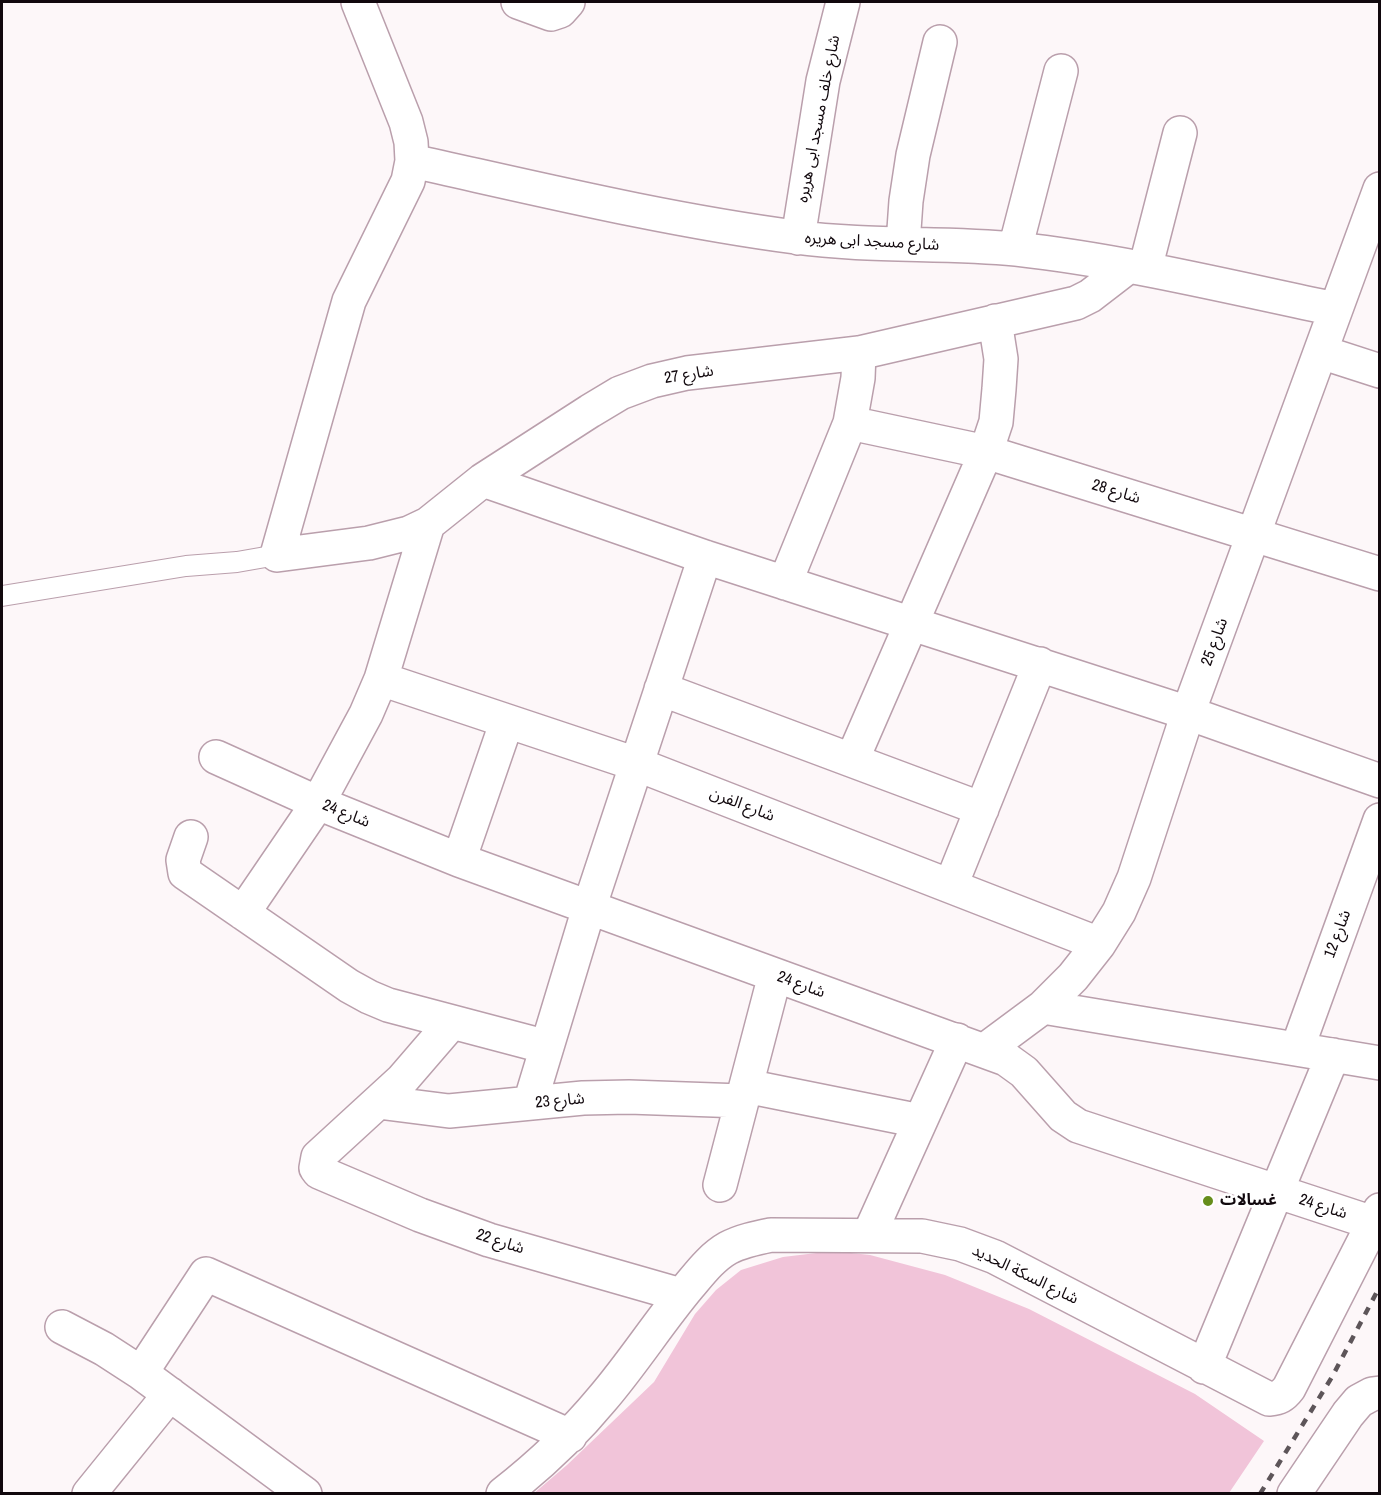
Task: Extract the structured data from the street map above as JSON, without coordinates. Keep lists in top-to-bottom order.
{
  "streets": {
    "street": [
      "شارع خلف مسجد ابى هريره",
      "شارع مسجد ابى هريره",
      "شارع 27",
      "شارع 28",
      "شارع 25",
      "شارع الفرن",
      "شارع 24",
      "شارع 12",
      "شارع 23",
      "شارع 22",
      "شارع السكة الحديد"
    ]
  },
  "crossings": [
    ["شارع خلف مسجد ابى هريره", "شارع مسجد ابى هريره"],
    ["شارع مسجد ابى هريره", "شارع 27"],
    ["شارع مسجد ابى هريره", "شارع 25"],
    ["شارع 28", "شارع 25"],
    ["شارع 25", "شارع الفرن"],
    ["شارع 25", "شارع 24"],
    ["شارع 24", "شارع السكة الحديد"],
    ["شارع 23", "شارع 22"],
    ["شارع 22", "شارع السكة الحديد"]
  ],
  "places": ["غسالات"]
}
